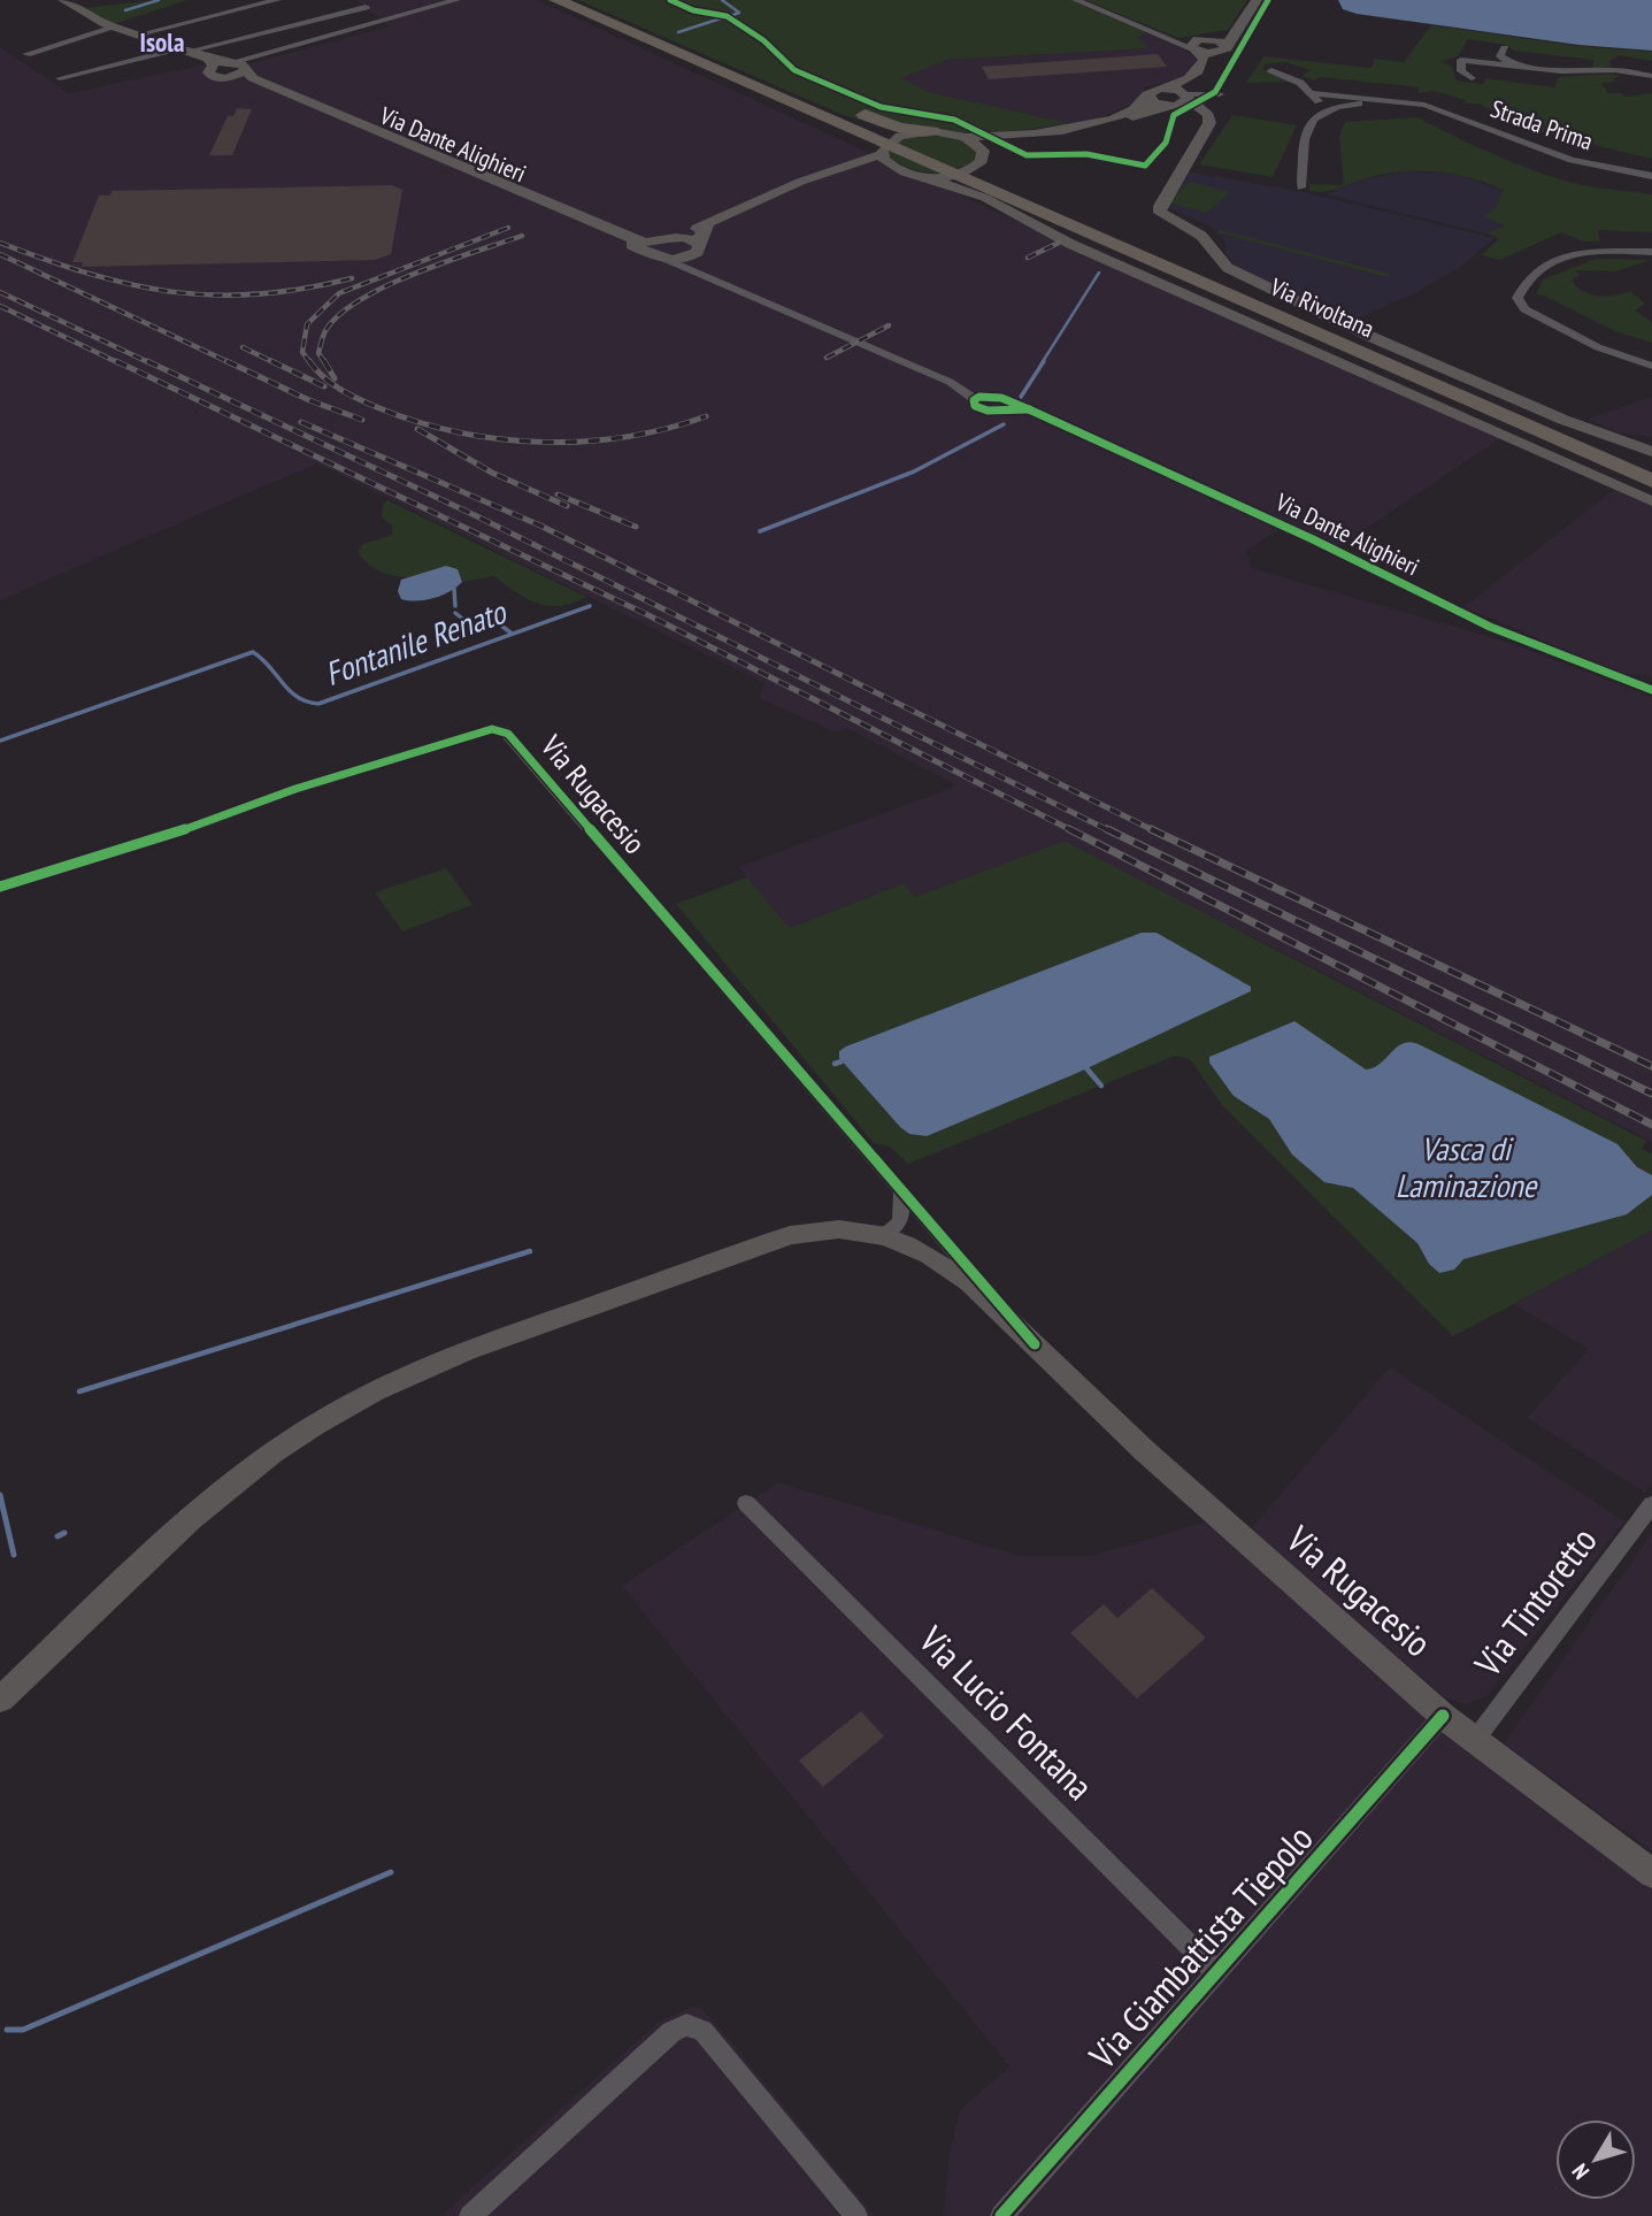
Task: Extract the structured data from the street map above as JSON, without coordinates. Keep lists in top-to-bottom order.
{
  "streets": {
    "highway": ["Via Rivoltana"],
    "street": [
      "Strada Prima",
      "Via Dante Alighieri",
      "Via Rugacesio",
      "Via Tintoretto",
      "Via Lucio Fontana",
      "Via Giambattista Tiepolo"
    ]
  },
  "crossings": [
    ["Via Rugacesio", "Via Tintoretto"],
    ["Via Rugacesio", "Via Giambattista Tiepolo"],
    ["Via Lucio Fontana", "Via Giambattista Tiepolo"]
  ],
  "districts": ["Isola"],
  "water": ["Fontanile Renato", "Vasca di Laminazione"],
  "north": "bottom left"
}
